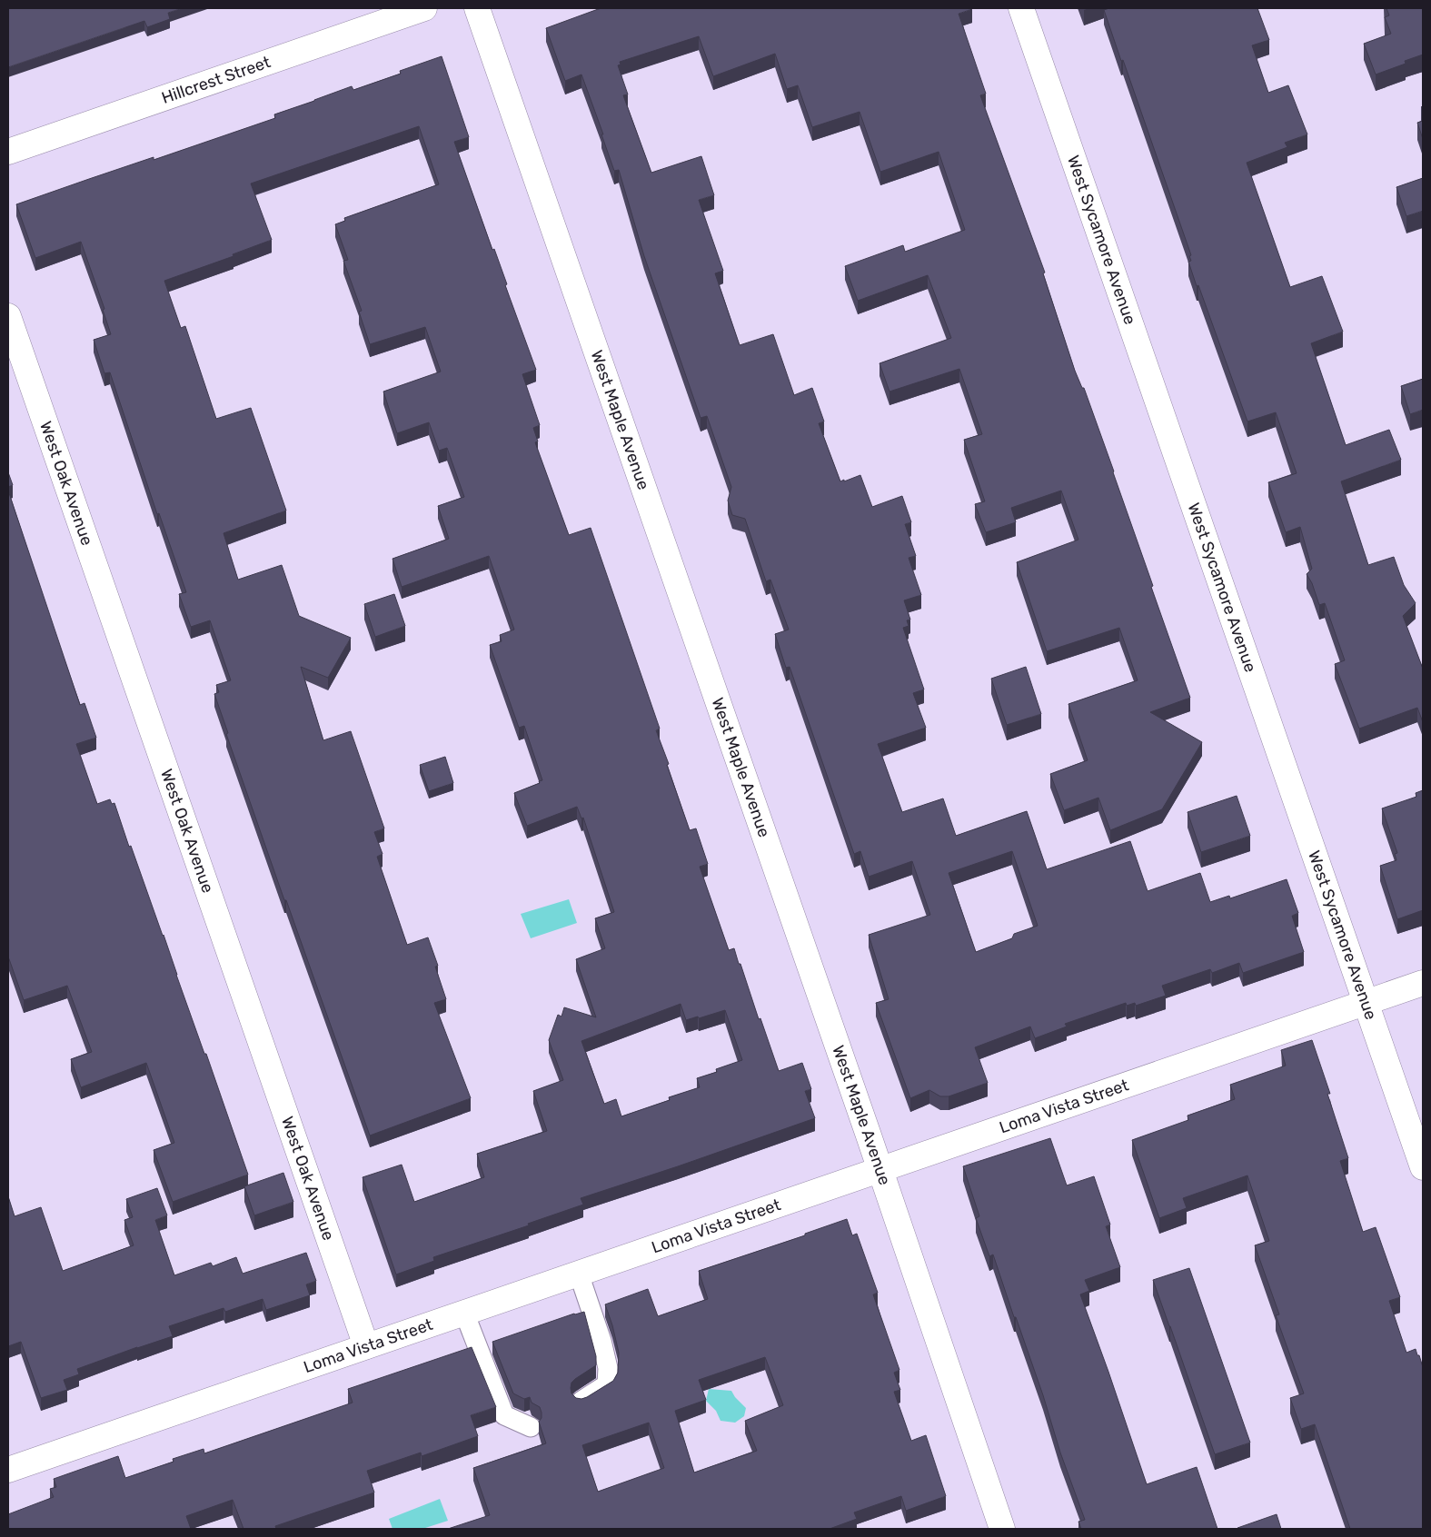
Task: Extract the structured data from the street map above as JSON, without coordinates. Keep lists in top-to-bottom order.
{
  "streets": {
    "street": [
      "Hillcrest Street",
      "West Sycamore Avenue",
      "West Maple Avenue",
      "West Oak Avenue",
      "Loma Vista Street"
    ]
  },
  "crossings": [
    ["West Sycamore Avenue", "Loma Vista Street"],
    ["West Maple Avenue", "Loma Vista Street"],
    ["West Oak Avenue", "Loma Vista Street"]
  ]
}
